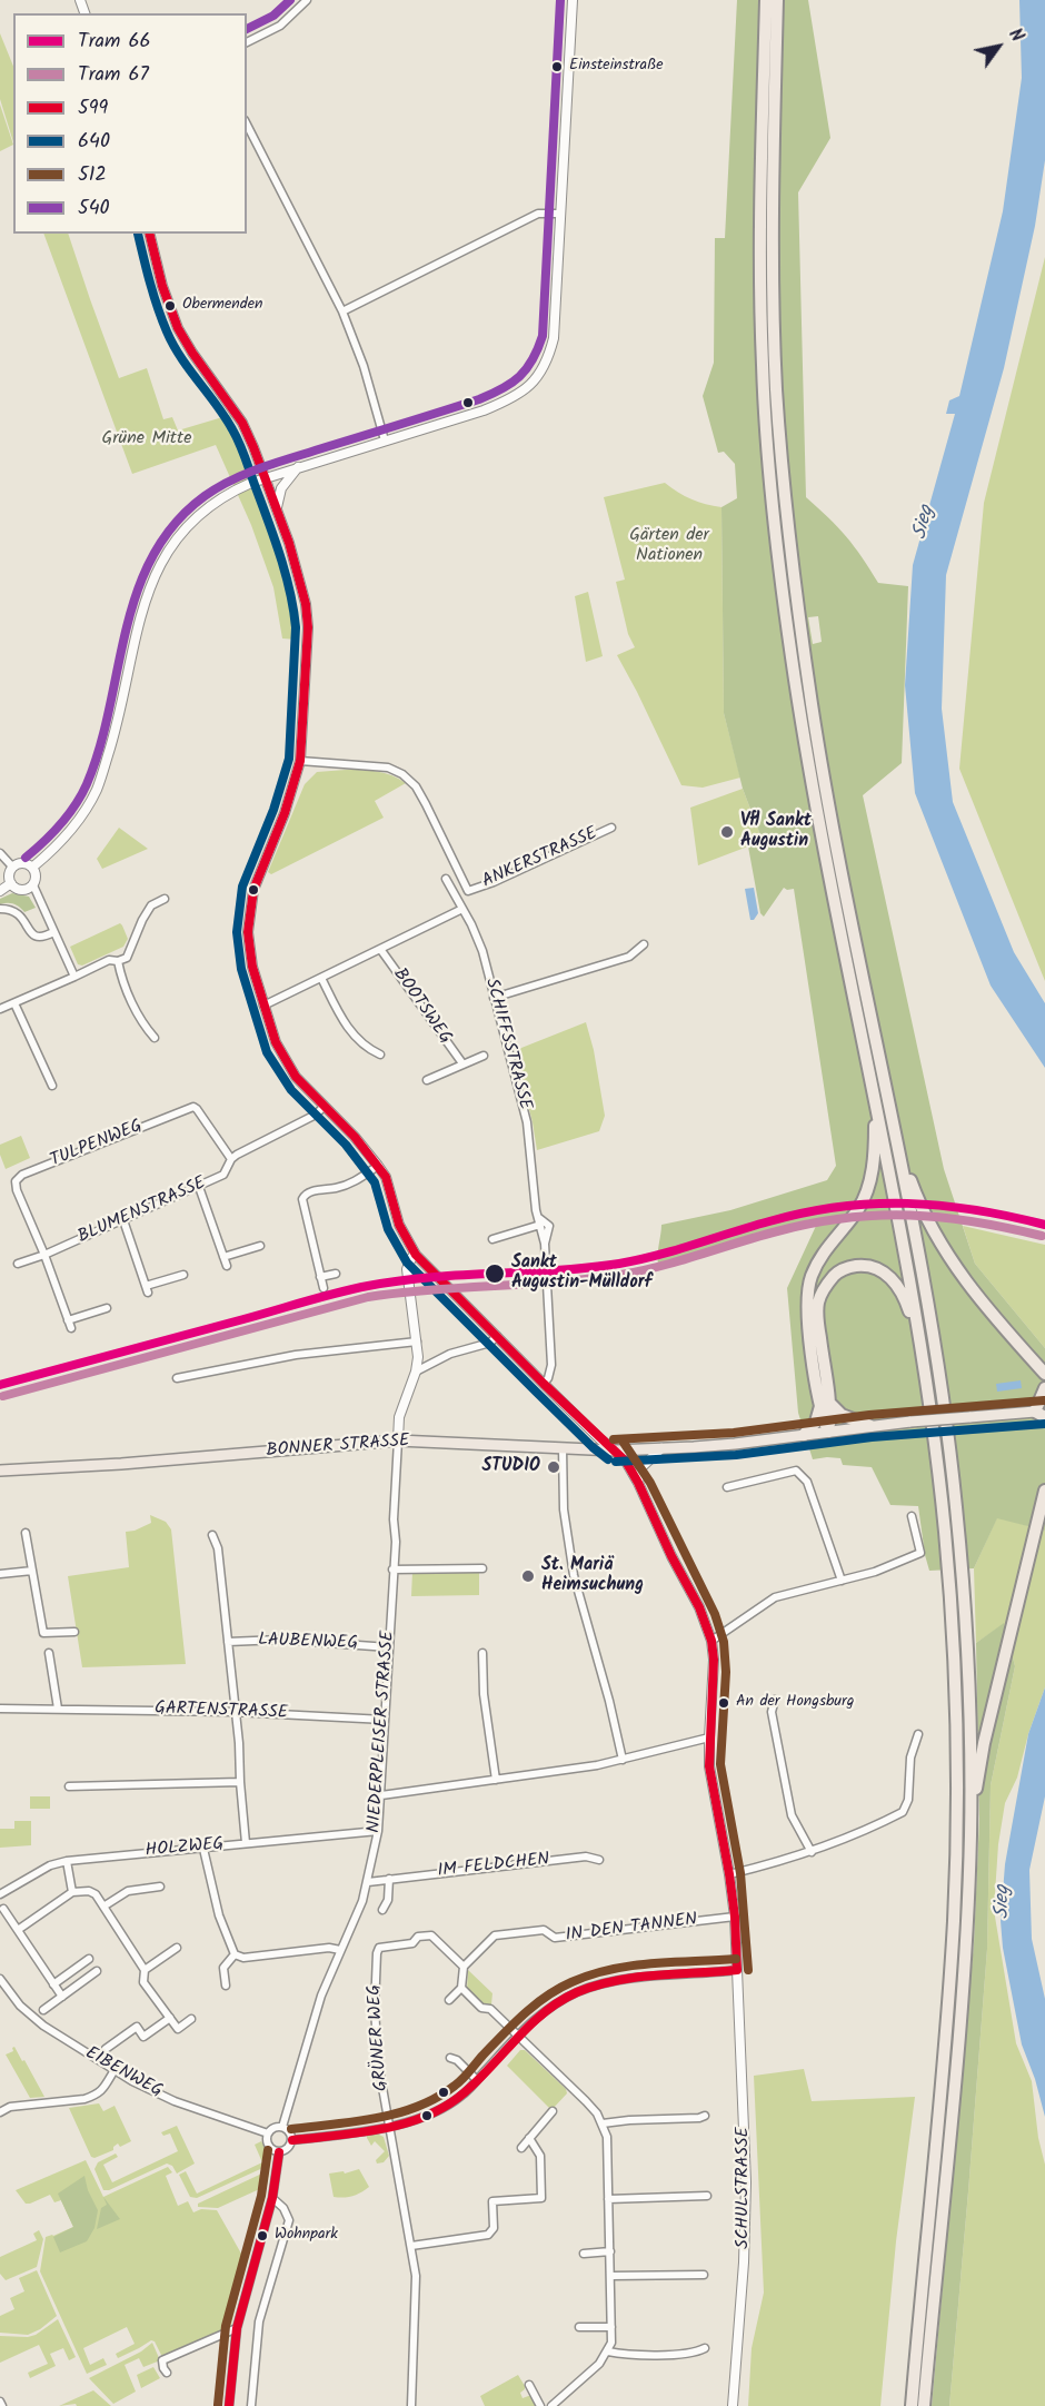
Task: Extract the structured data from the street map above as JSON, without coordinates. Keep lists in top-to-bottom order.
{
  "streets": {
    "main road": ["BONNER STRASSE"],
    "street": [
      "ANKERSTRASSE",
      "BOOTSWEG",
      "SCHIFFSSTRASSE",
      "TULPENWEG",
      "BLUMENSTRASSE",
      "LAUBENWEG",
      "GARTENSTRASSE",
      "NIEDERPLEISER STRASSE",
      "HOLZWEG",
      "IM FELDCHEN",
      "IN DEN TANNEN",
      "GRÜNER WEG",
      "EIBENWEG",
      "SCHULSTRASSE"
    ]
  },
  "crossings": [
    ["ANKERSTRASSE", "SCHULSTRASSE"],
    ["SCHIFFSSTRASSE", "SCHULSTRASSE"],
    ["TULPENWEG", "BLUMENSTRASSE"],
    ["BLUMENSTRASSE", "SCHULSTRASSE"],
    ["BONNER STRASSE", "NIEDERPLEISER STRASSE"],
    ["BONNER STRASSE", "SCHULSTRASSE"],
    ["LAUBENWEG", "NIEDERPLEISER STRASSE"],
    ["GARTENSTRASSE", "NIEDERPLEISER STRASSE"],
    ["NIEDERPLEISER STRASSE", "HOLZWEG"],
    ["NIEDERPLEISER STRASSE", "IM FELDCHEN"],
    ["NIEDERPLEISER STRASSE", "EIBENWEG"],
    ["IN DEN TANNEN", "GRÜNER WEG"],
    ["IN DEN TANNEN", "SCHULSTRASSE"]
  ],
  "water": ["Sieg"],
  "parks": ["Grüne Mitte", "Gärten der Nationen"],
  "places": [
    "Einsteinstraße",
    "Obermenden",
    "Vfl Sankt Augustin",
    "Sankt Augustin-Mülldorf",
    "STUDIO",
    "St. Mariä Heimsuchung",
    "An der Hongsburg",
    "Wohnpark"
  ],
  "lines": [
    "transit line 540",
    "transit line 599",
    "transit line 640",
    "tram line 66",
    "tram line 67",
    "transit line 512"
  ],
  "legend": [
    "Tram 66",
    "Tram 67",
    "599",
    "640",
    "512",
    "540"
  ],
  "north": "top right"
}
